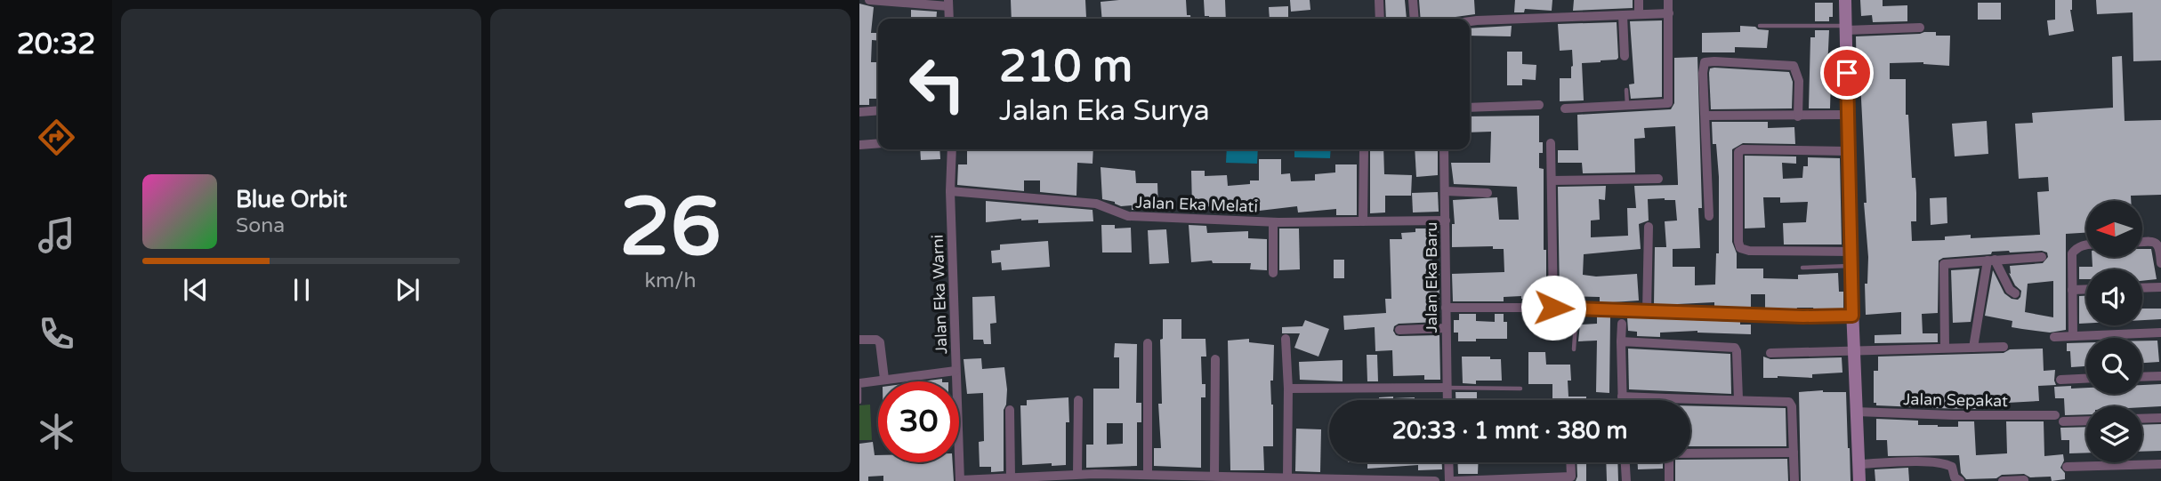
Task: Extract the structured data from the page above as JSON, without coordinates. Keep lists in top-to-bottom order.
{
  "streets": {
    "street": [
      "Jalan Eka Melati",
      "Jalan Eka Baru",
      "Jalan Eka Warni",
      "Jalan Sepakat"
    ]
  },
  "crossings": [
    ["Jalan Eka Melati", "Jalan Eka Baru"],
    ["Jalan Eka Melati", "Jalan Eka Warni"]
  ],
  "north": "left",
  "page": {
    "tabs": "20:32",
    "tile": ["26", "km/h"],
    "turn": ["210 m", "Jalan Eka Surya"],
    "song": ["Blue Orbit", "Sona"],
    "limit": "30",
    "trip": "20:33 · 1 mnt · 380 m"
  }
}
